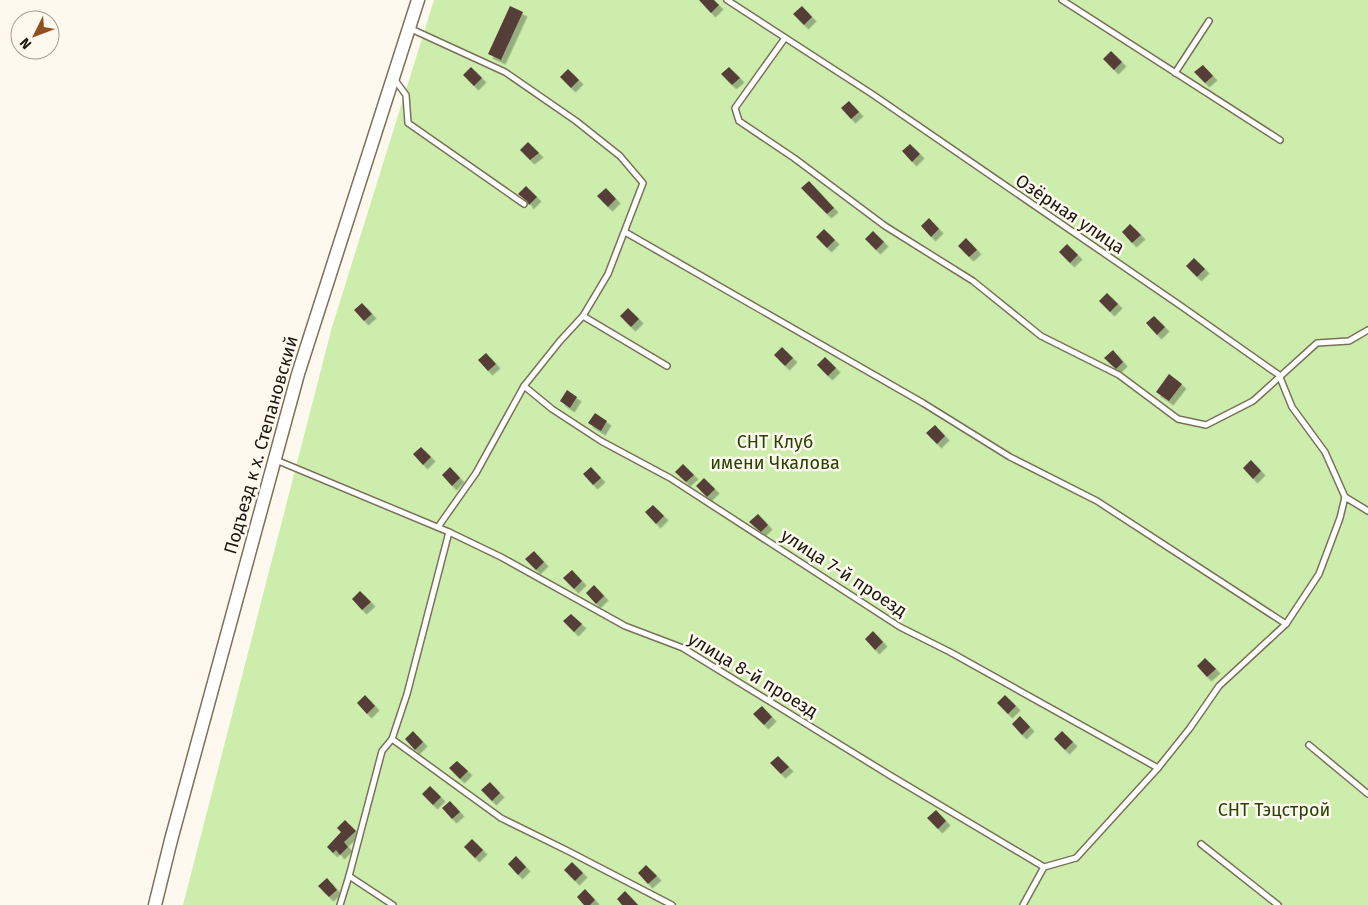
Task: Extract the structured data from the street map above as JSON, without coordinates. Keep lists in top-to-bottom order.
{
  "streets": {
    "street": ["Подъезд к х. Степановский"],
    "lane": ["Озёрная улица", "улица 7-й проезд", "улица 8-й проезд"]
  },
  "crossings": [
    ["Подъезд к х. Степановский", "улица 8-й проезд"]
  ],
  "parks": ["СНТ Клуб имени Чкалова", "СНТ Тэцстрой"],
  "north": "bottom left"
}
